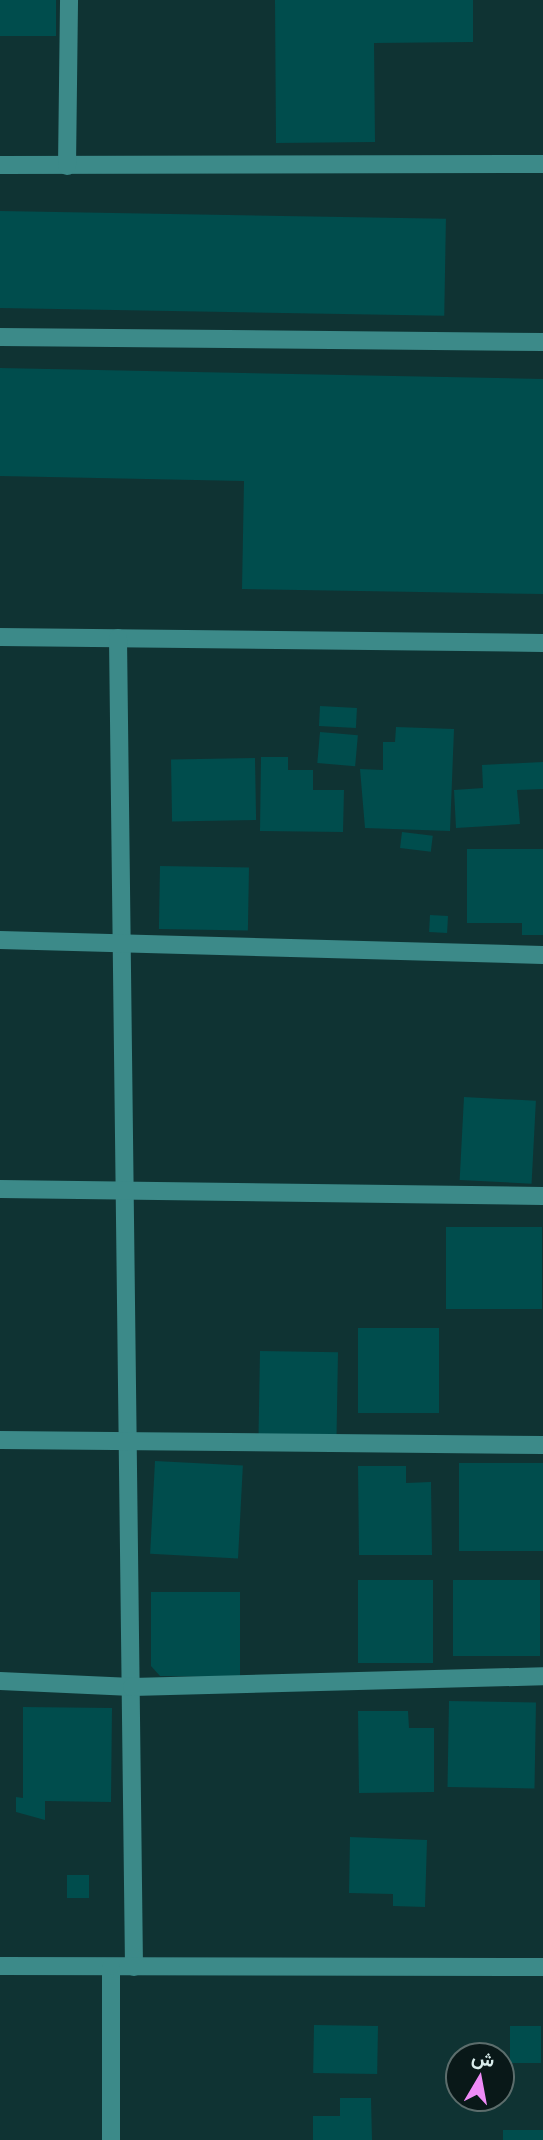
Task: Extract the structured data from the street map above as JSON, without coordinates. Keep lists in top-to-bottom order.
{
  "north": "top"
}
